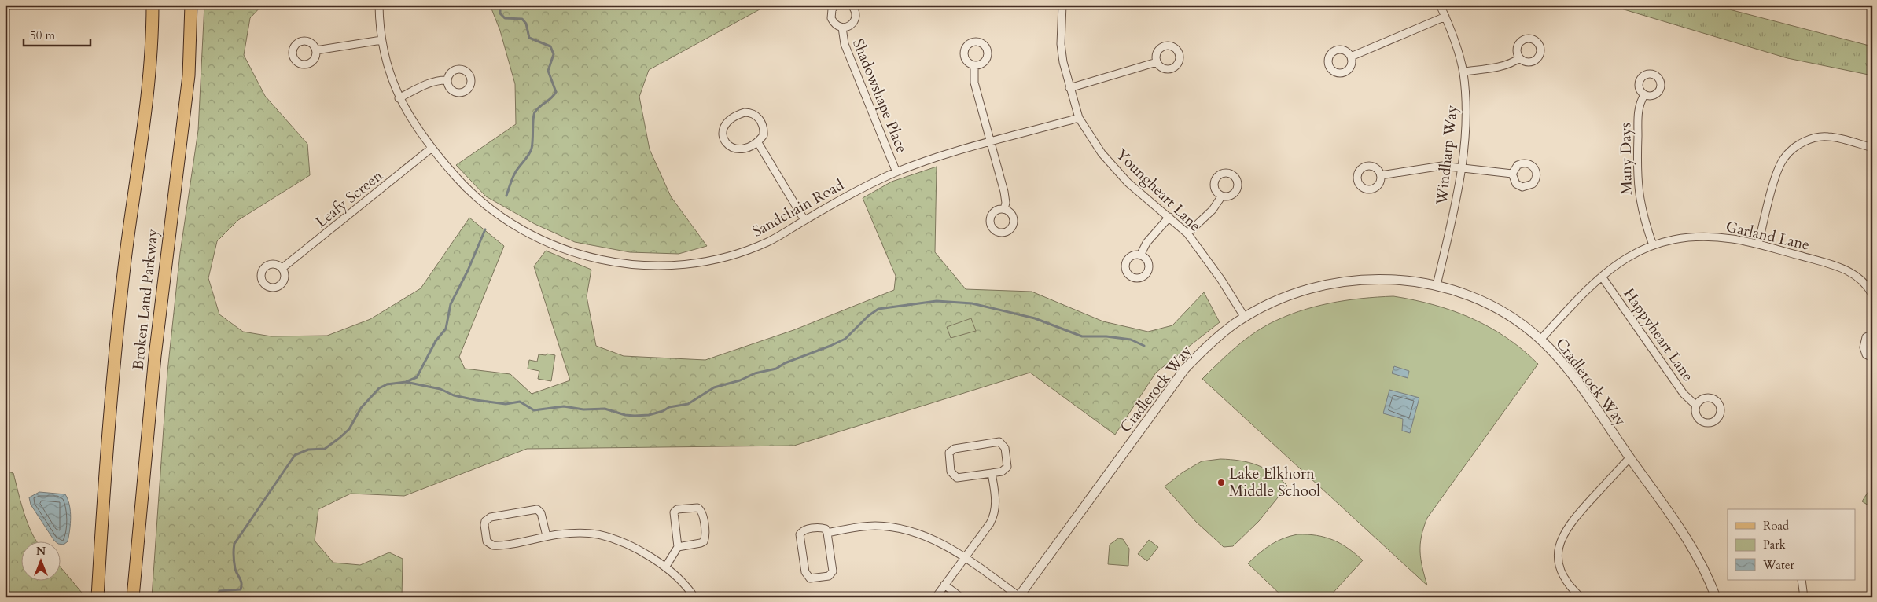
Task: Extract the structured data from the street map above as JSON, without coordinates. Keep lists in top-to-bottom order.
{
  "streets": {
    "main road": ["Broken Land Parkway"],
    "street": [
      "Shadowshape Place",
      "Windharp Way",
      "Many Days",
      "Youngheart Lane",
      "Leafy Screen",
      "Sandchain Road",
      "Garland Lane",
      "Happyheart Lane",
      "Cradlerock Way"
    ]
  },
  "crossings": [
    ["Shadowshape Place", "Sandchain Road"],
    ["Windharp Way", "Cradlerock Way"],
    ["Many Days", "Garland Lane"],
    ["Youngheart Lane", "Sandchain Road"],
    ["Youngheart Lane", "Cradlerock Way"],
    ["Leafy Screen", "Sandchain Road"],
    ["Garland Lane", "Happyheart Lane"],
    ["Garland Lane", "Cradlerock Way"]
  ],
  "places": ["Lake Elkhorn Middle School"],
  "legend": ["Road", "Park", "Water"],
  "scale_bar": "50 m",
  "north": "top"
}
